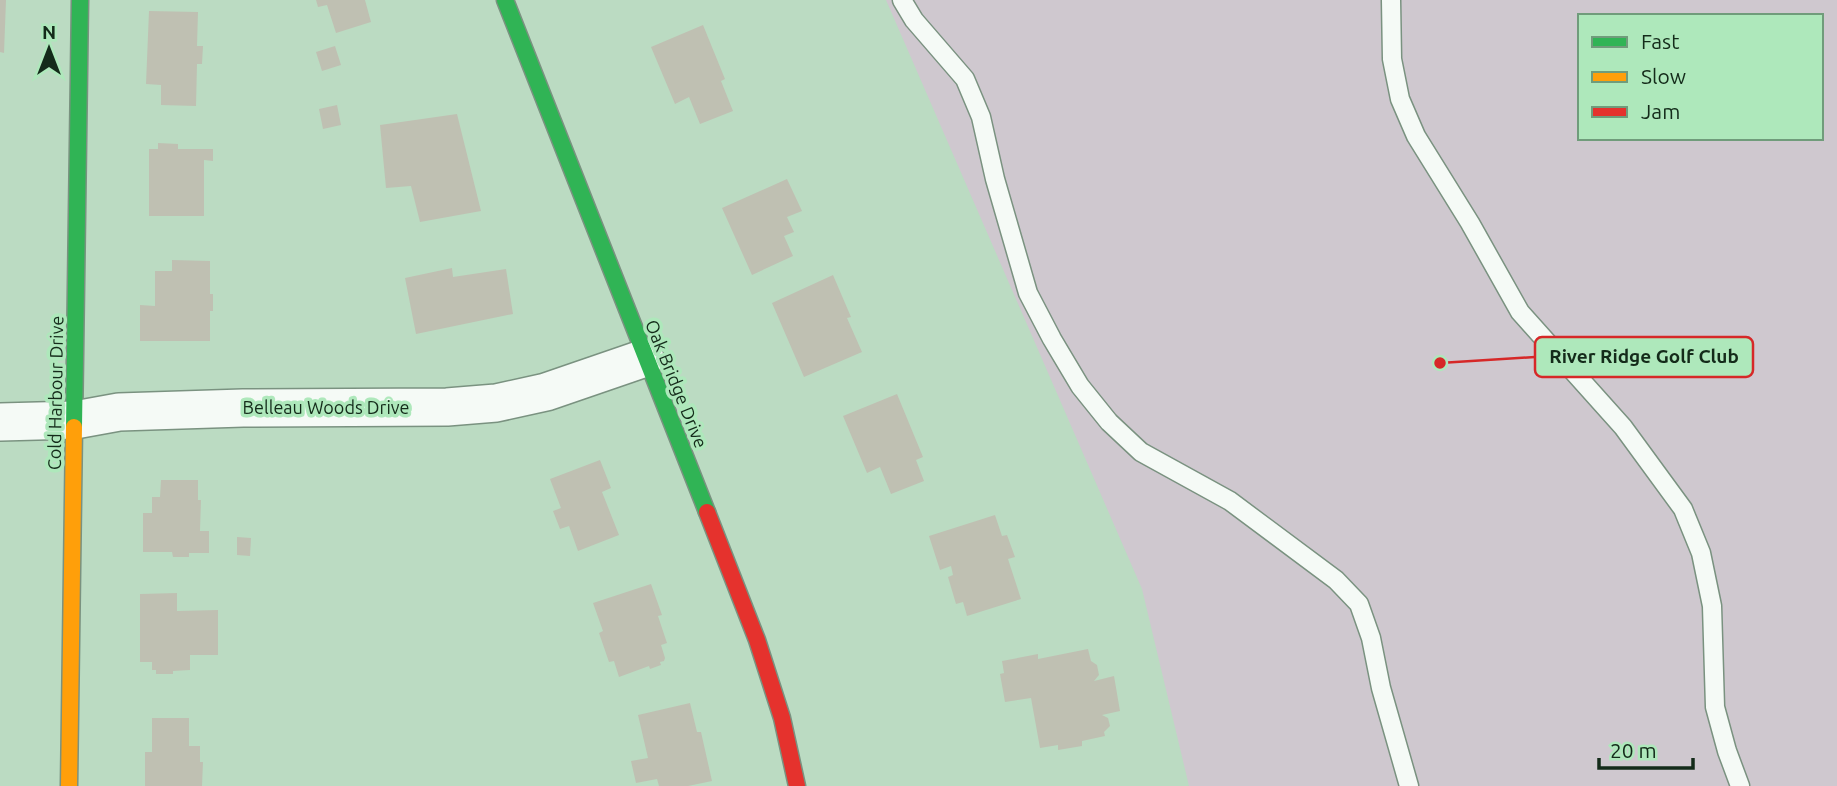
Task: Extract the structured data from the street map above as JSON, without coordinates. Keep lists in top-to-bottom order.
{
  "streets": {
    "street": ["Oak Bridge Drive", "Cold Harbour Drive", "Belleau Woods Drive"]
  },
  "crossings": [
    ["Oak Bridge Drive", "Belleau Woods Drive"],
    ["Cold Harbour Drive", "Belleau Woods Drive"]
  ],
  "places": ["River Ridge Golf Club"],
  "legend": ["Fast", "Slow", "Jam"],
  "scale_bar": "20 m",
  "north": "top"
}
